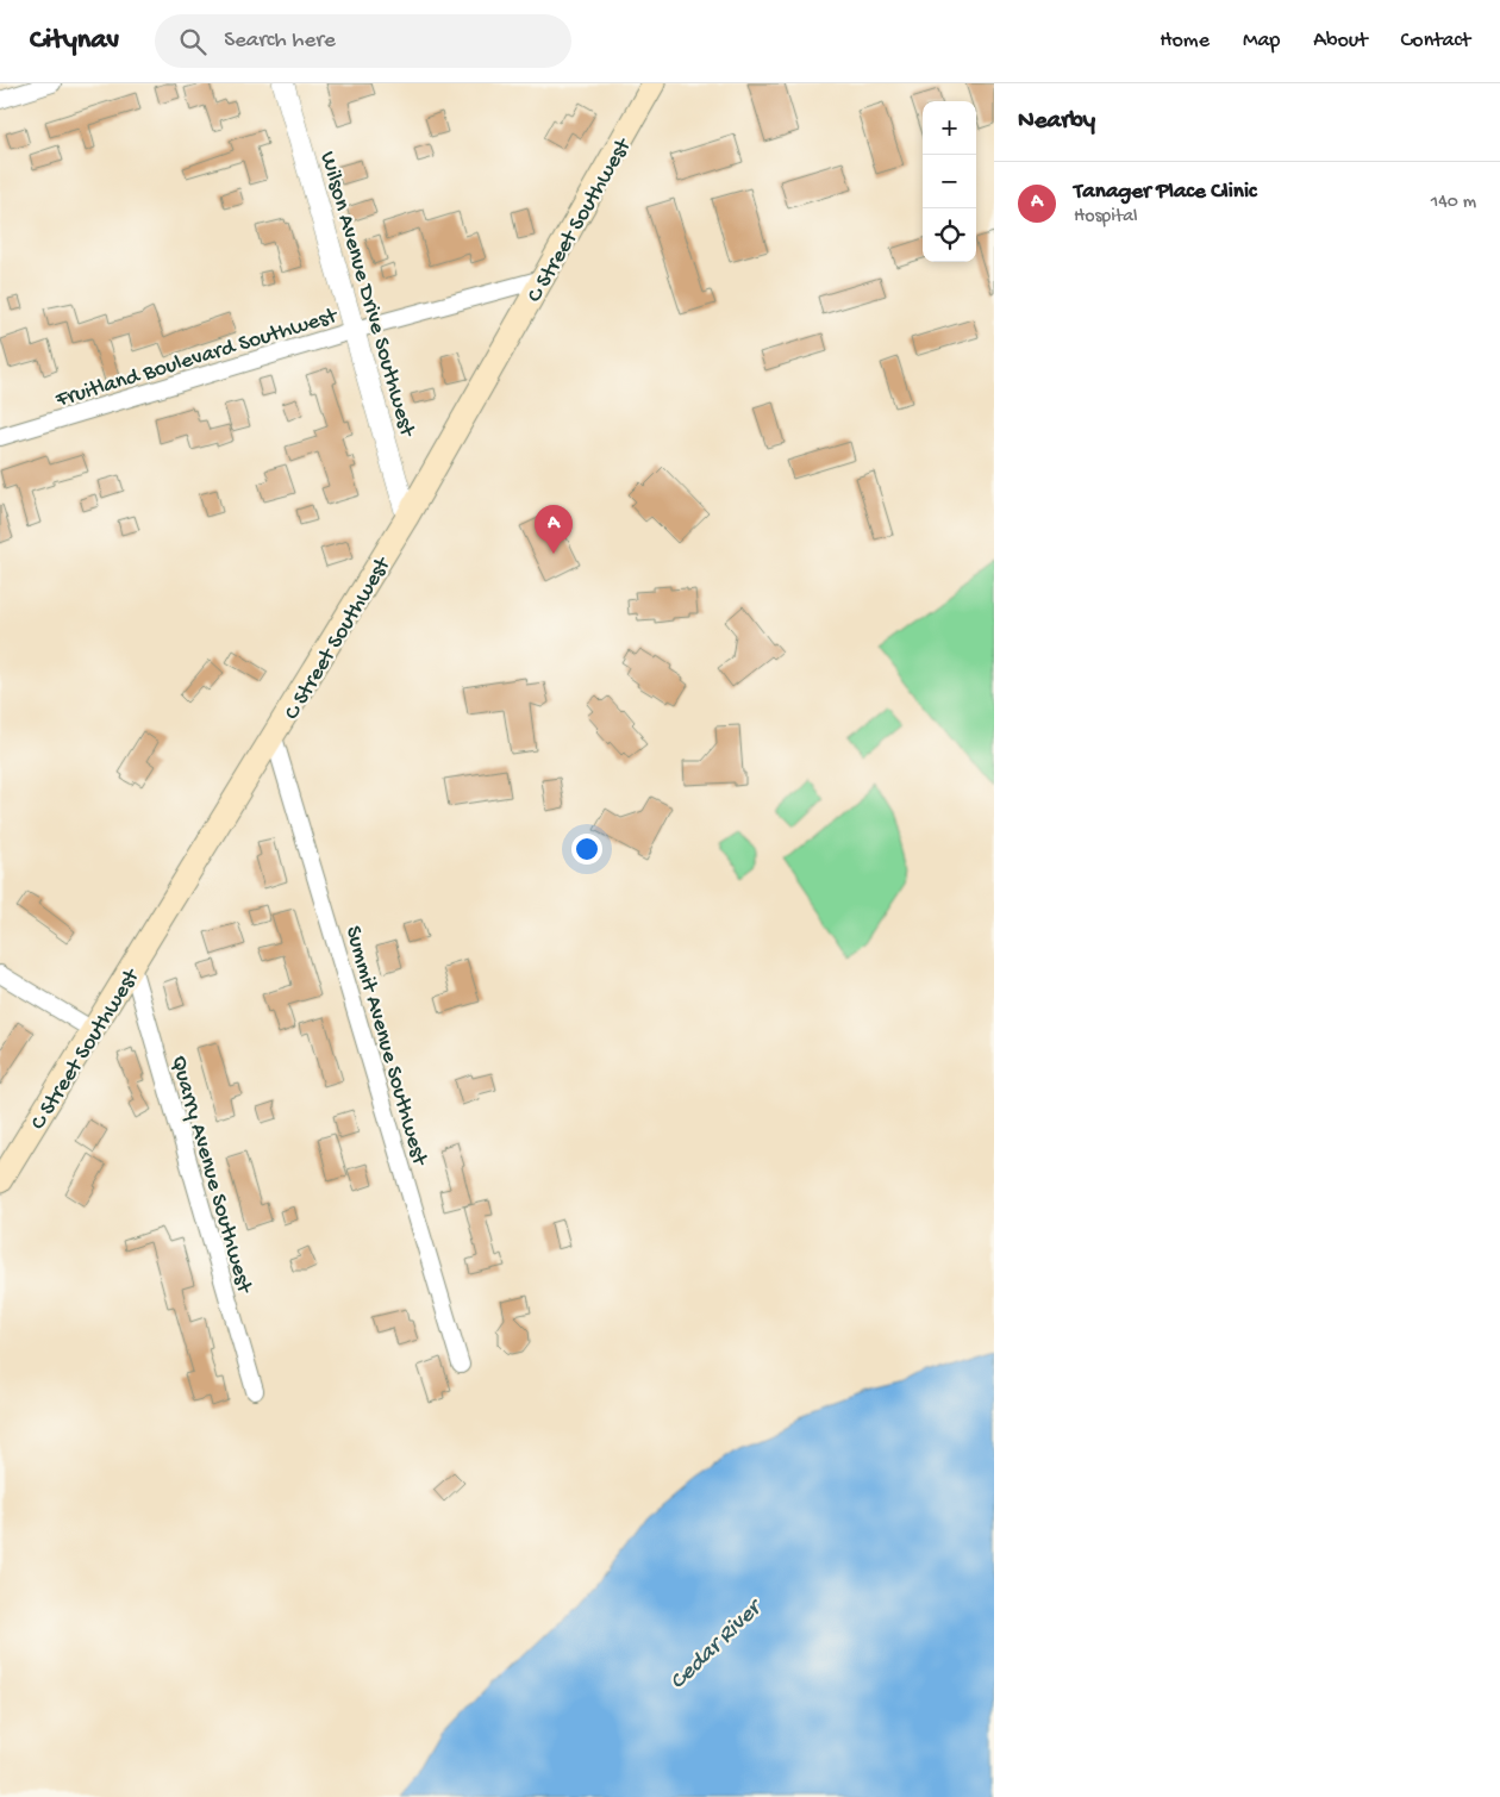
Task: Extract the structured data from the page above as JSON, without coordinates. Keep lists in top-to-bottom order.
{
  "streets": {
    "main road": ["C Street Southwest"],
    "street": [
      "Wilson Avenue Drive Southwest",
      "Fruitland Boulevard Southwest",
      "Summit Avenue Southwest",
      "Quarry Avenue Southwest"
    ]
  },
  "crossings": [
    ["C Street Southwest", "Wilson Avenue Drive Southwest"],
    ["C Street Southwest", "Fruitland Boulevard Southwest"],
    ["C Street Southwest", "Summit Avenue Southwest"],
    ["C Street Southwest", "Quarry Avenue Southwest"],
    ["Wilson Avenue Drive Southwest", "Fruitland Boulevard Southwest"]
  ],
  "water": ["Cedar River"],
  "page": {
    "header": "Citynav",
    "search": "Search here",
    "nav": [
      "Home",
      "Map",
      "About",
      "Contact"
    ],
    "heading": "Nearby",
    "map_buttons": ["+", "−"],
    "list": [
      {
        "mark": "A",
        "name": "Tanager Place Clinic",
        "note": "Hospital",
        "value": "140 m"
      }
    ],
    "pins": "A"
  }
}
